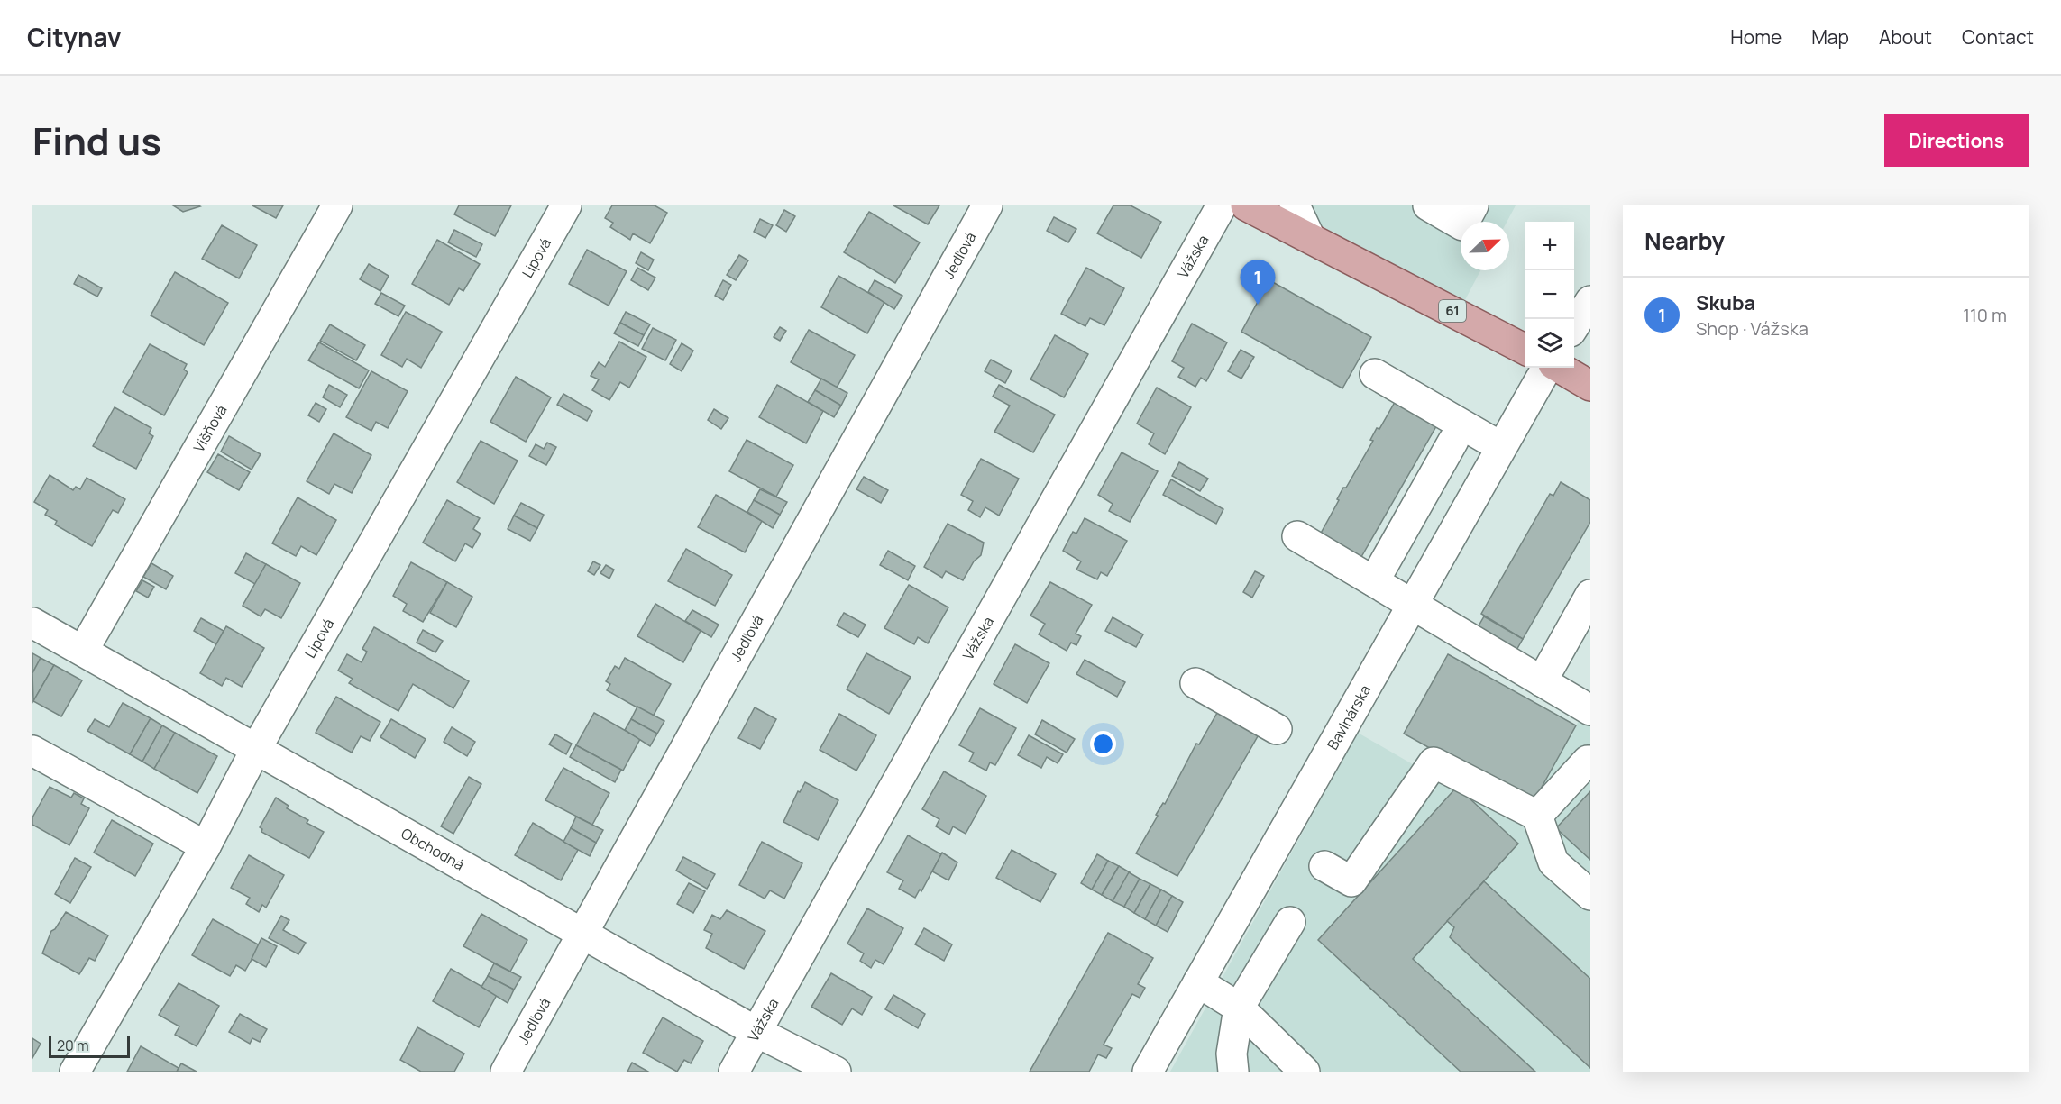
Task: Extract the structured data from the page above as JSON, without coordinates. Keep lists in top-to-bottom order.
{
  "streets": {
    "main road": ["61"],
    "street": [
      "Jedľová",
      "Vážska",
      "Lipová",
      "Višňová",
      "Bavlnárska",
      "Obchodná"
    ]
  },
  "crossings": [
    ["Jedľová", "Obchodná"],
    ["Vážska", "Obchodná"],
    ["Lipová", "Obchodná"],
    ["Višňová", "Obchodná"]
  ],
  "scale_bar": "20 m",
  "north": "top right",
  "page": {
    "header": "Citynav",
    "nav": [
      "Home",
      "Map",
      "About",
      "Contact"
    ],
    "title": "Find us",
    "buttons": "Directions",
    "heading": "Nearby",
    "map_buttons": ["+", "−"],
    "pins": "1",
    "list": [
      {
        "mark": "1",
        "name": "Skuba",
        "note": "Shop · Vážska",
        "value": "110 m"
      }
    ],
    "scale": "20 m"
  }
}
